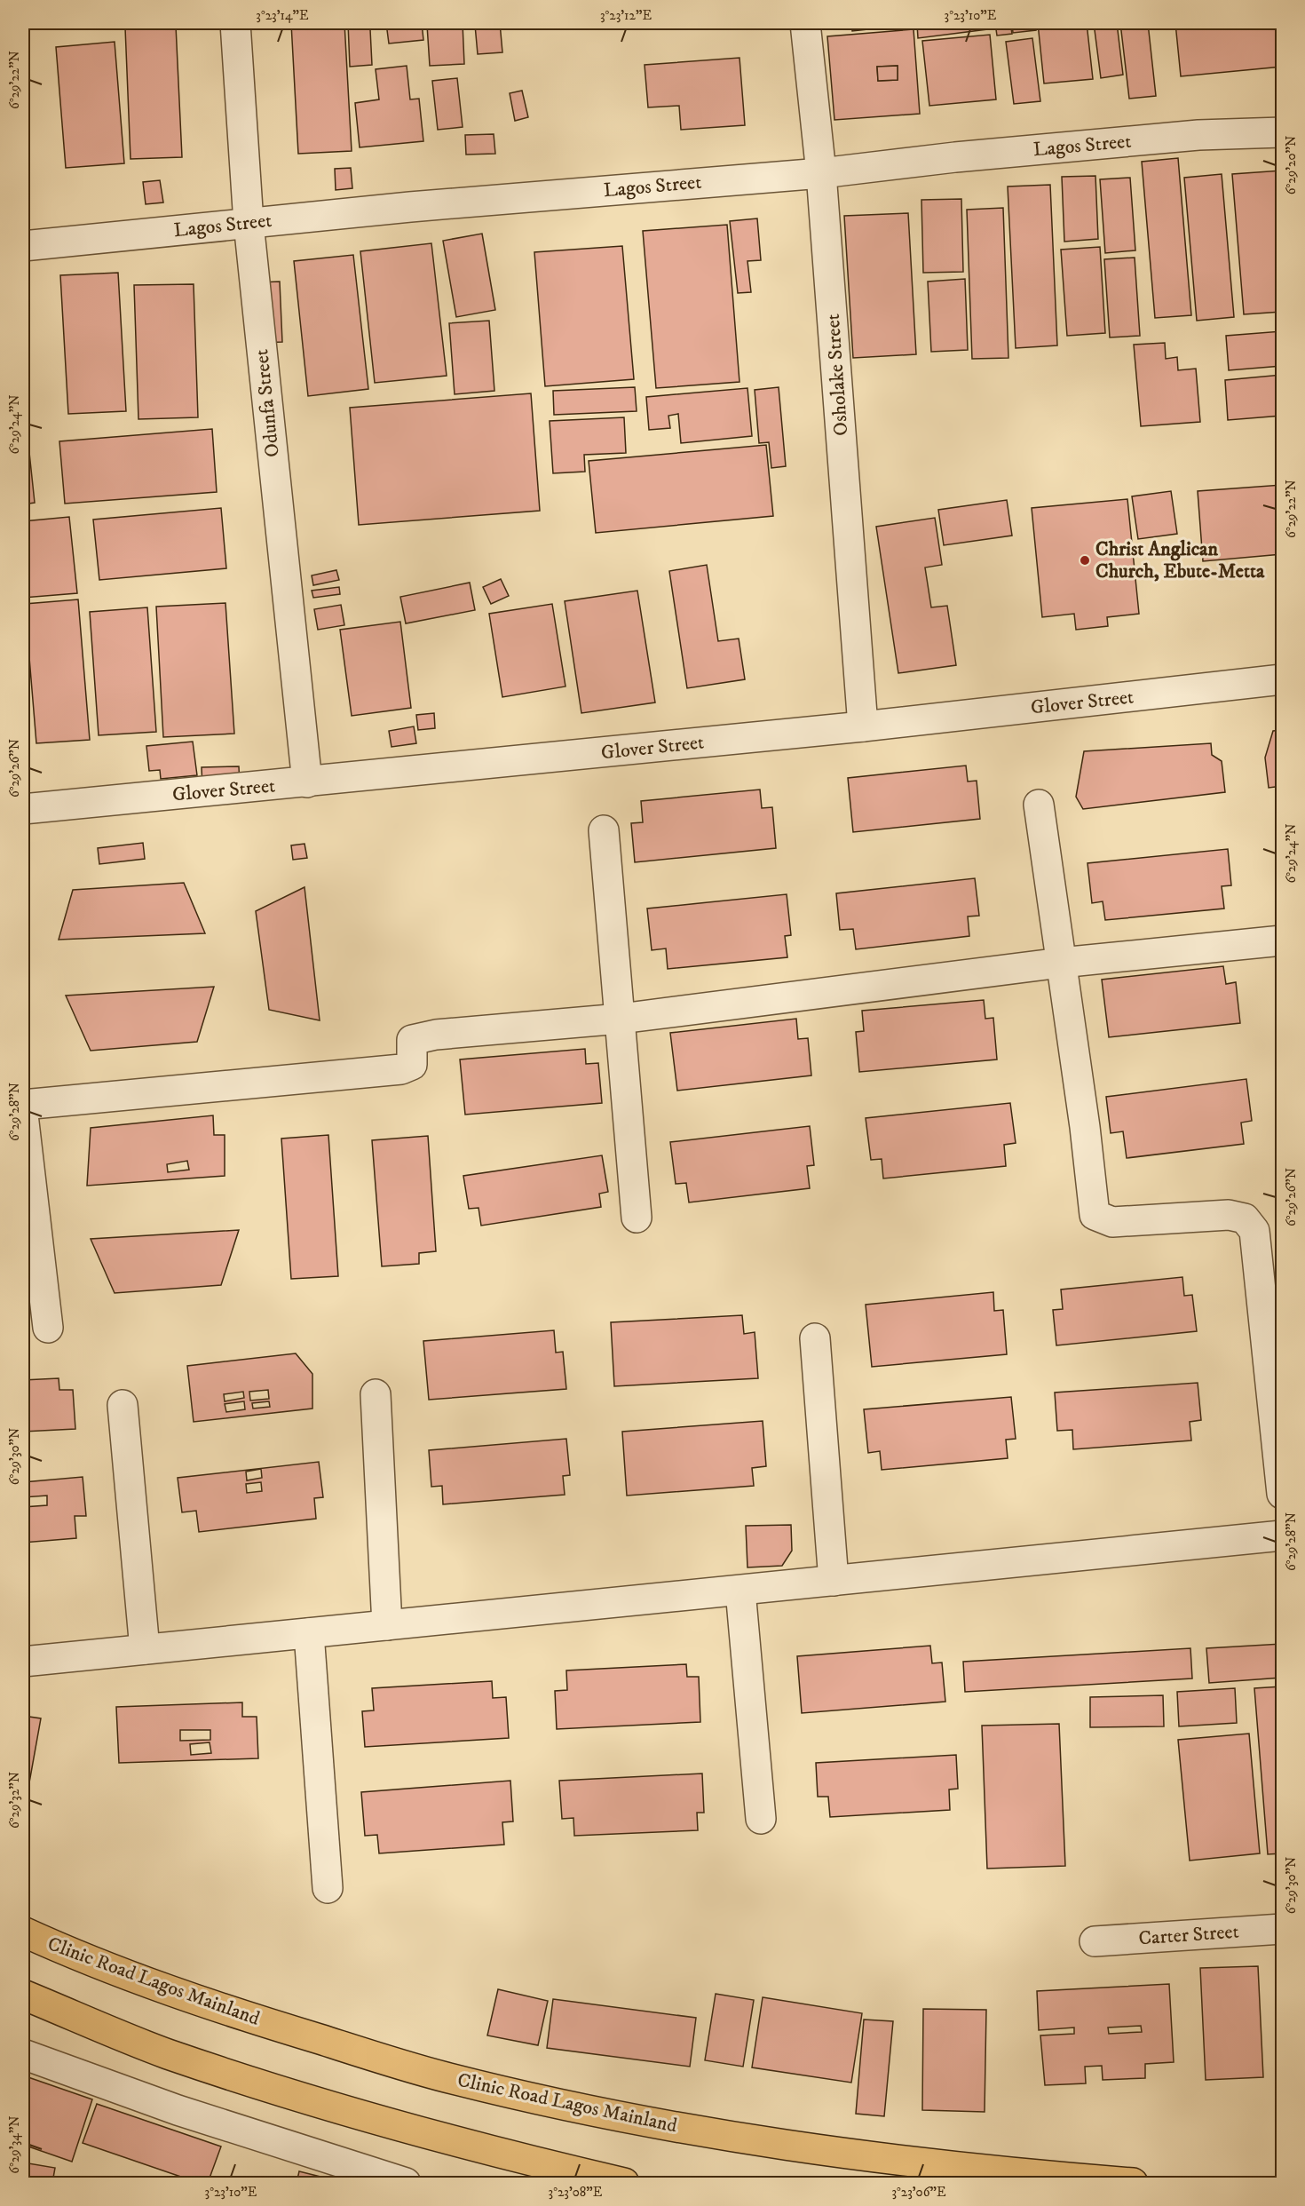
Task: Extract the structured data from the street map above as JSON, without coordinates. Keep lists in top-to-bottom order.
{
  "streets": {
    "main road": ["Clinic Road Lagos Mainland"],
    "street": [
      "Lagos Street",
      "Osholake Street",
      "Odunfa Street",
      "Glover Street",
      "Carter Street"
    ]
  },
  "crossings": [
    ["Lagos Street", "Osholake Street"],
    ["Lagos Street", "Odunfa Street"],
    ["Osholake Street", "Glover Street"],
    ["Odunfa Street", "Glover Street"]
  ],
  "places": ["Christ Anglican Church, Ebute-Metta"],
  "coordinates": [
    "3°23'14\"E",
    "3°23'12\"E",
    "3°23'10\"E",
    "6°29'22\"N",
    "6°29'20\"N",
    "6°29'24\"N",
    "6°29'26\"N",
    "6°29'28\"N",
    "6°29'30\"N",
    "6°29'32\"N",
    "6°29'34\"N",
    "3°23'08\"E",
    "3°23'06\"E"
  ]
}
